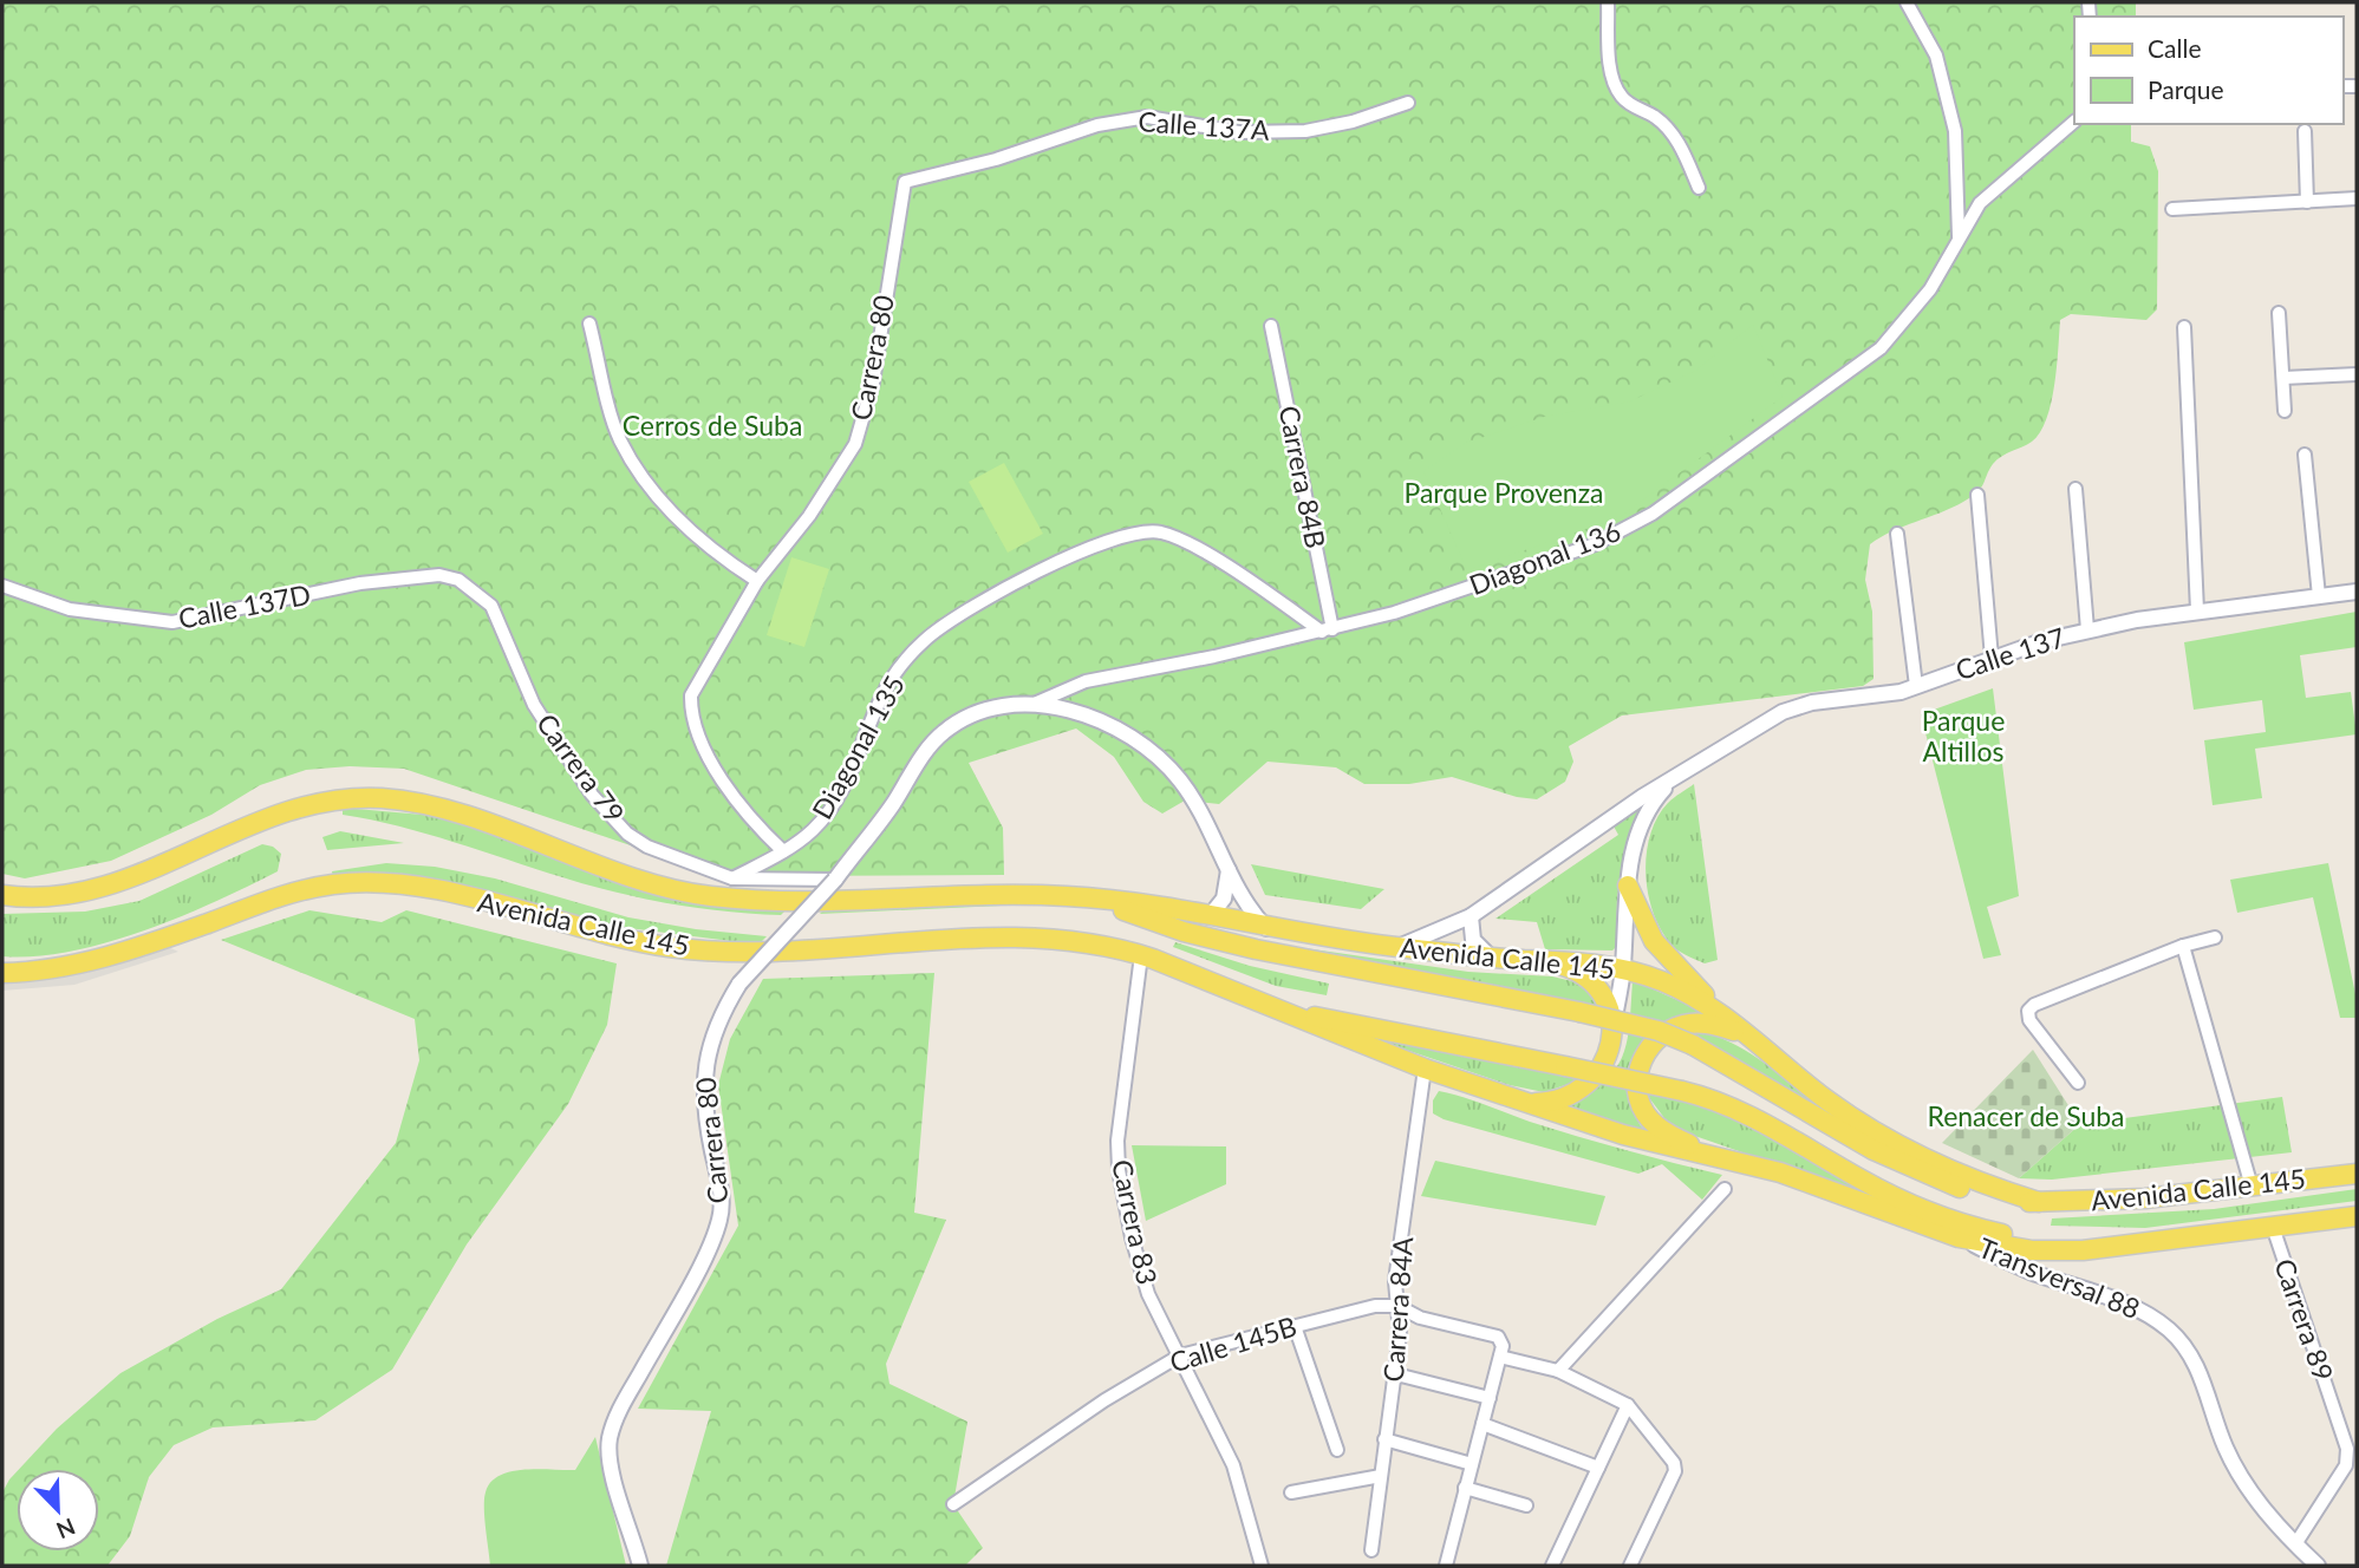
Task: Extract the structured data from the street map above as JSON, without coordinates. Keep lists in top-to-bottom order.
{
  "streets": {
    "main road": ["Avenida Calle 145"],
    "street": [
      "Calle 137A",
      "Carrera 80",
      "Carrera 84B",
      "Diagonal 136",
      "Calle 137D",
      "Calle 137",
      "Diagonal 135",
      "Carrera 79",
      "Carrera 83",
      "Transversal 88",
      "Carrera 84A",
      "Carrera 89",
      "Calle 145B"
    ]
  },
  "crossings": [
    ["Calle 137A", "Carrera 80"],
    ["Carrera 80", "Diagonal 136"],
    ["Carrera 80", "Diagonal 135"],
    ["Carrera 80", "Carrera 79"],
    ["Carrera 84B", "Diagonal 136"],
    ["Carrera 84B", "Diagonal 135"],
    ["Diagonal 136", "Diagonal 135"],
    ["Diagonal 136", "Carrera 79"],
    ["Diagonal 136", "Avenida Calle 145"],
    ["Calle 137D", "Carrera 79"],
    ["Calle 137", "Avenida Calle 145"],
    ["Diagonal 135", "Carrera 79"],
    ["Avenida Calle 145", "Carrera 83"],
    ["Avenida Calle 145", "Transversal 88"],
    ["Avenida Calle 145", "Carrera 84A"],
    ["Avenida Calle 145", "Carrera 89"],
    ["Carrera 83", "Calle 145B"],
    ["Transversal 88", "Carrera 89"],
    ["Carrera 84A", "Calle 145B"]
  ],
  "parks": [
    "Cerros de Suba",
    "Parque Provenza",
    "Parque Altillos",
    "Renacer de Suba"
  ],
  "legend": ["Calle", "Parque"],
  "north": "bottom right"
}
